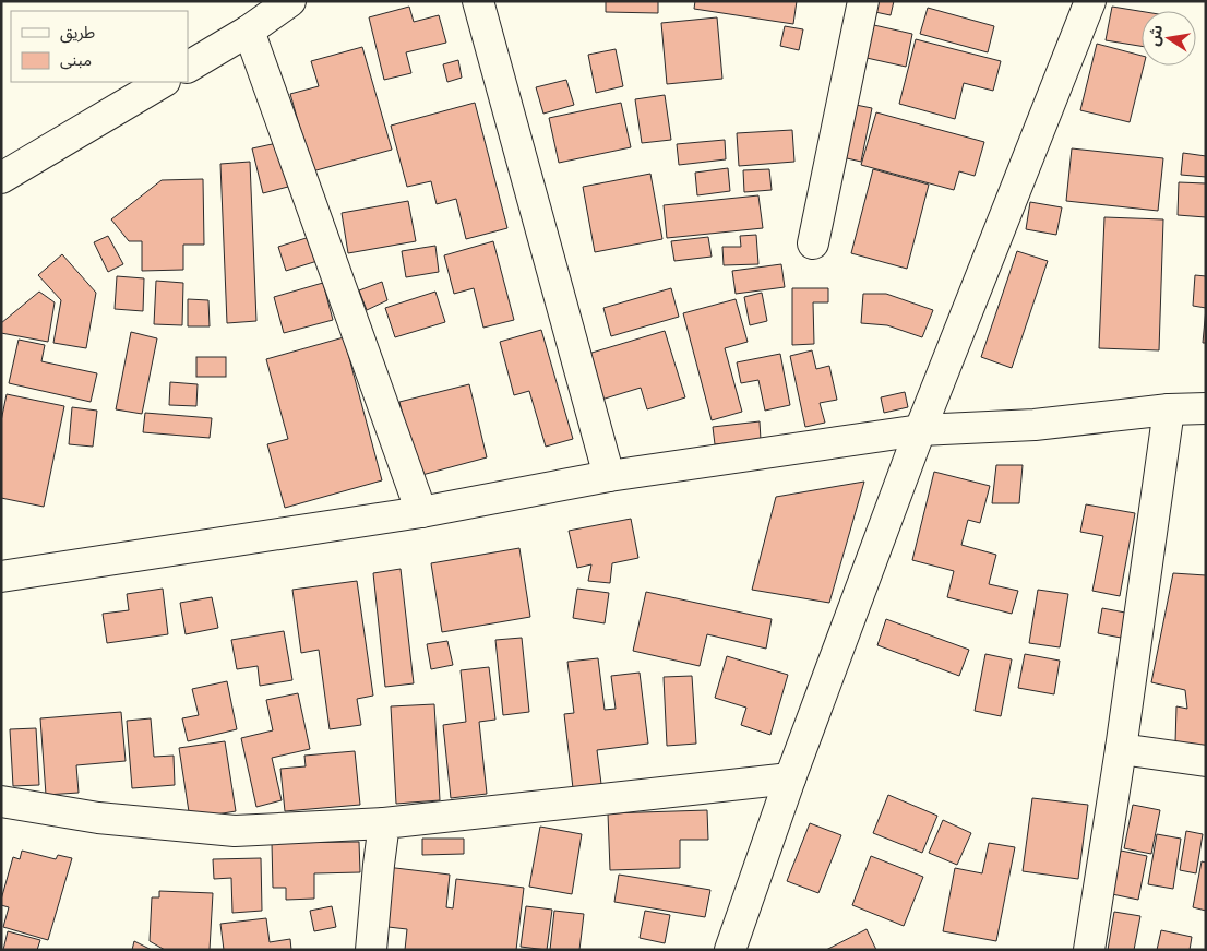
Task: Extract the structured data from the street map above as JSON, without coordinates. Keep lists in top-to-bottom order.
{
  "legend": ["طريق", "مبنى"],
  "north": "left"
}
